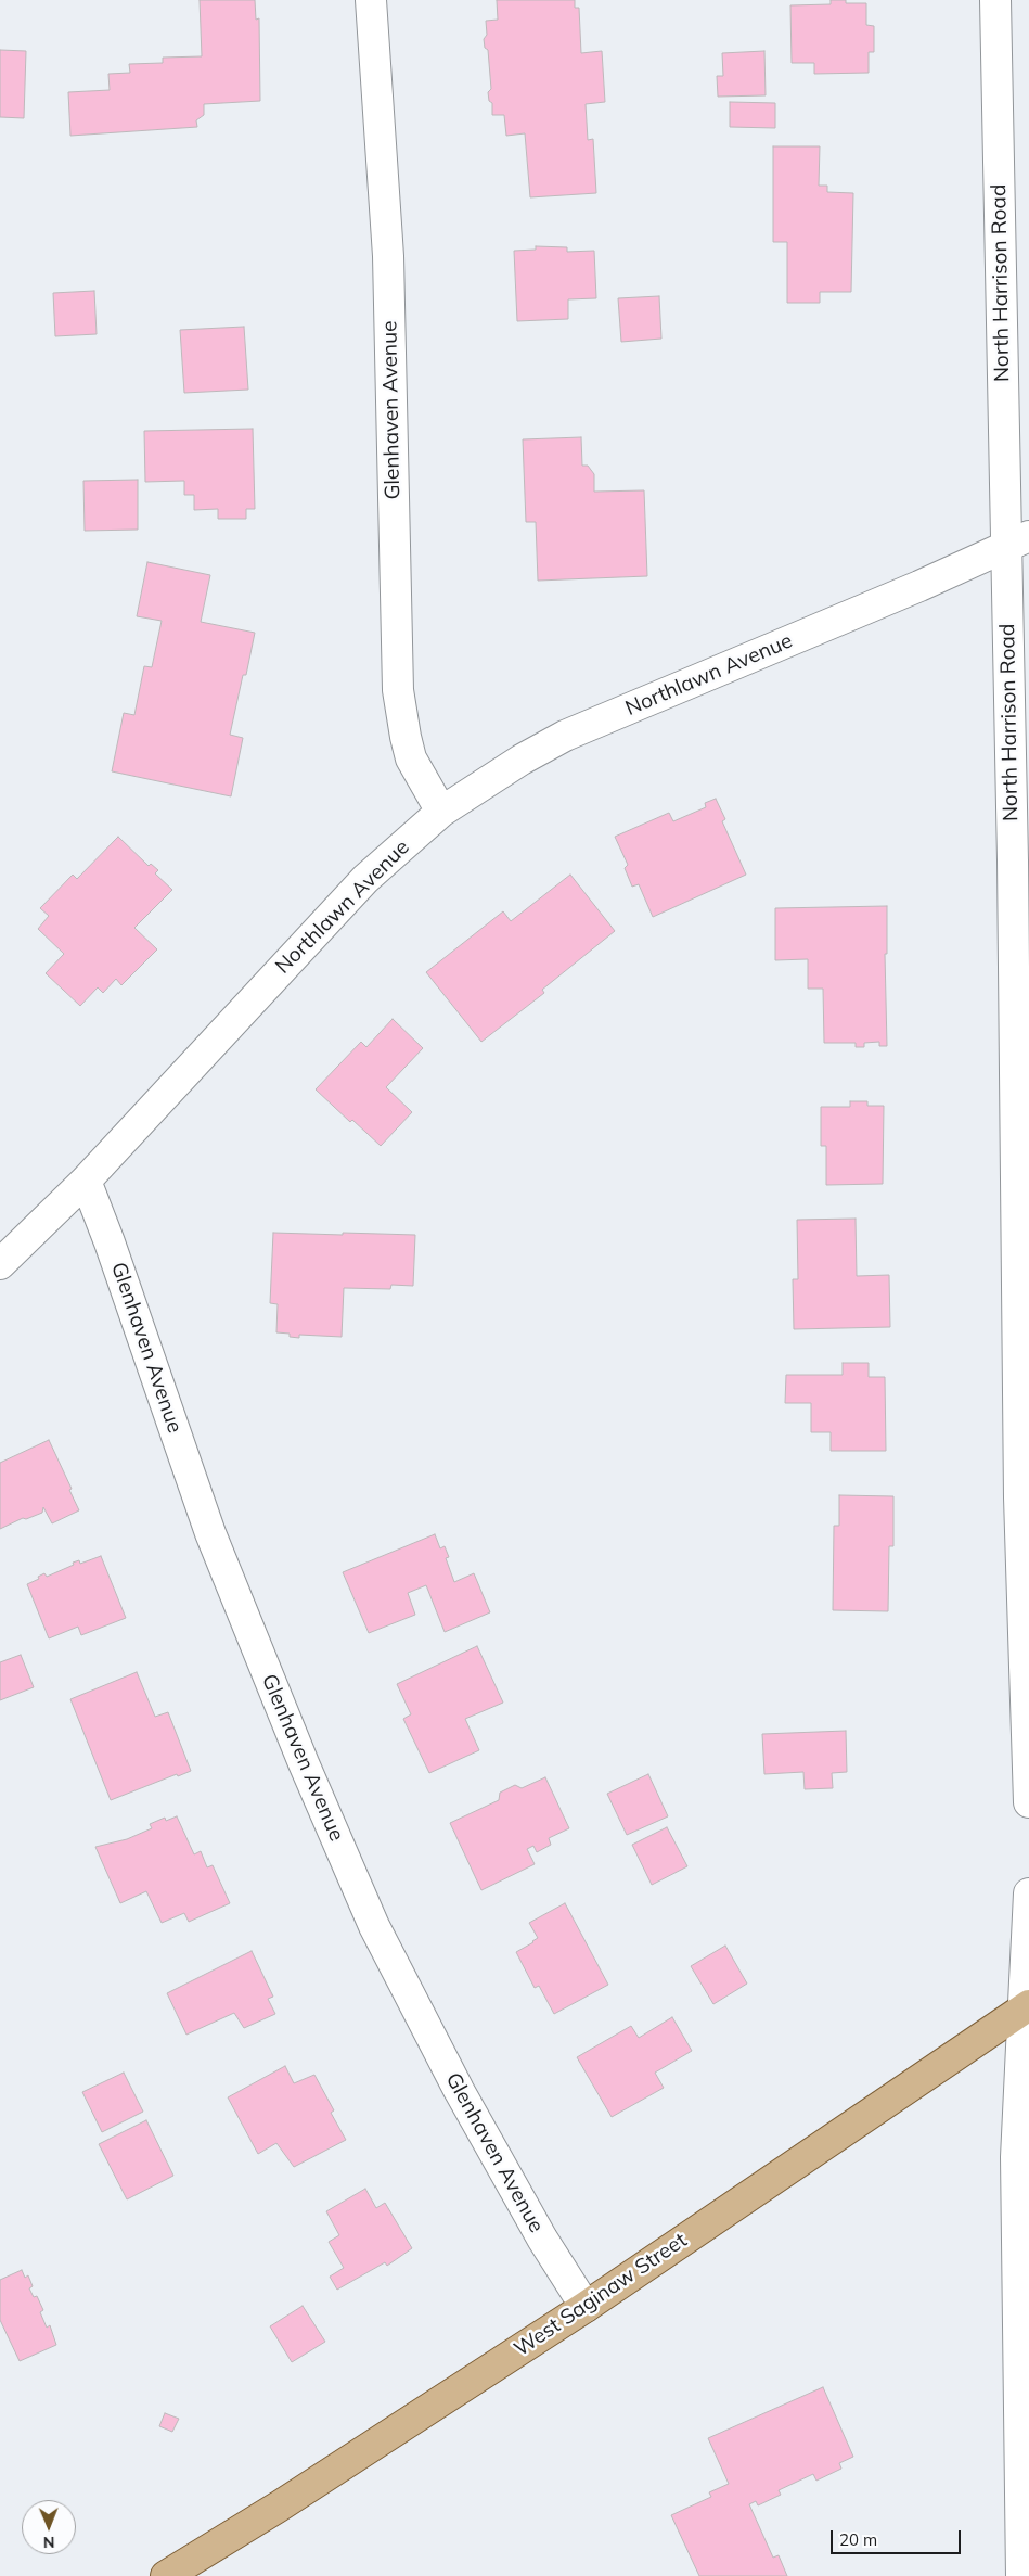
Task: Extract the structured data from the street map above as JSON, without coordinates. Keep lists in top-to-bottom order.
{
  "streets": {
    "main road": ["West Saginaw Street"],
    "street": ["North Harrison Road", "Glenhaven Avenue", "Northlawn Avenue"]
  },
  "crossings": [
    ["North Harrison Road", "Northlawn Avenue"],
    ["Glenhaven Avenue", "Northlawn Avenue"],
    ["Glenhaven Avenue", "West Saginaw Street"]
  ],
  "scale_bar": "20 m",
  "north": "bottom"
}
